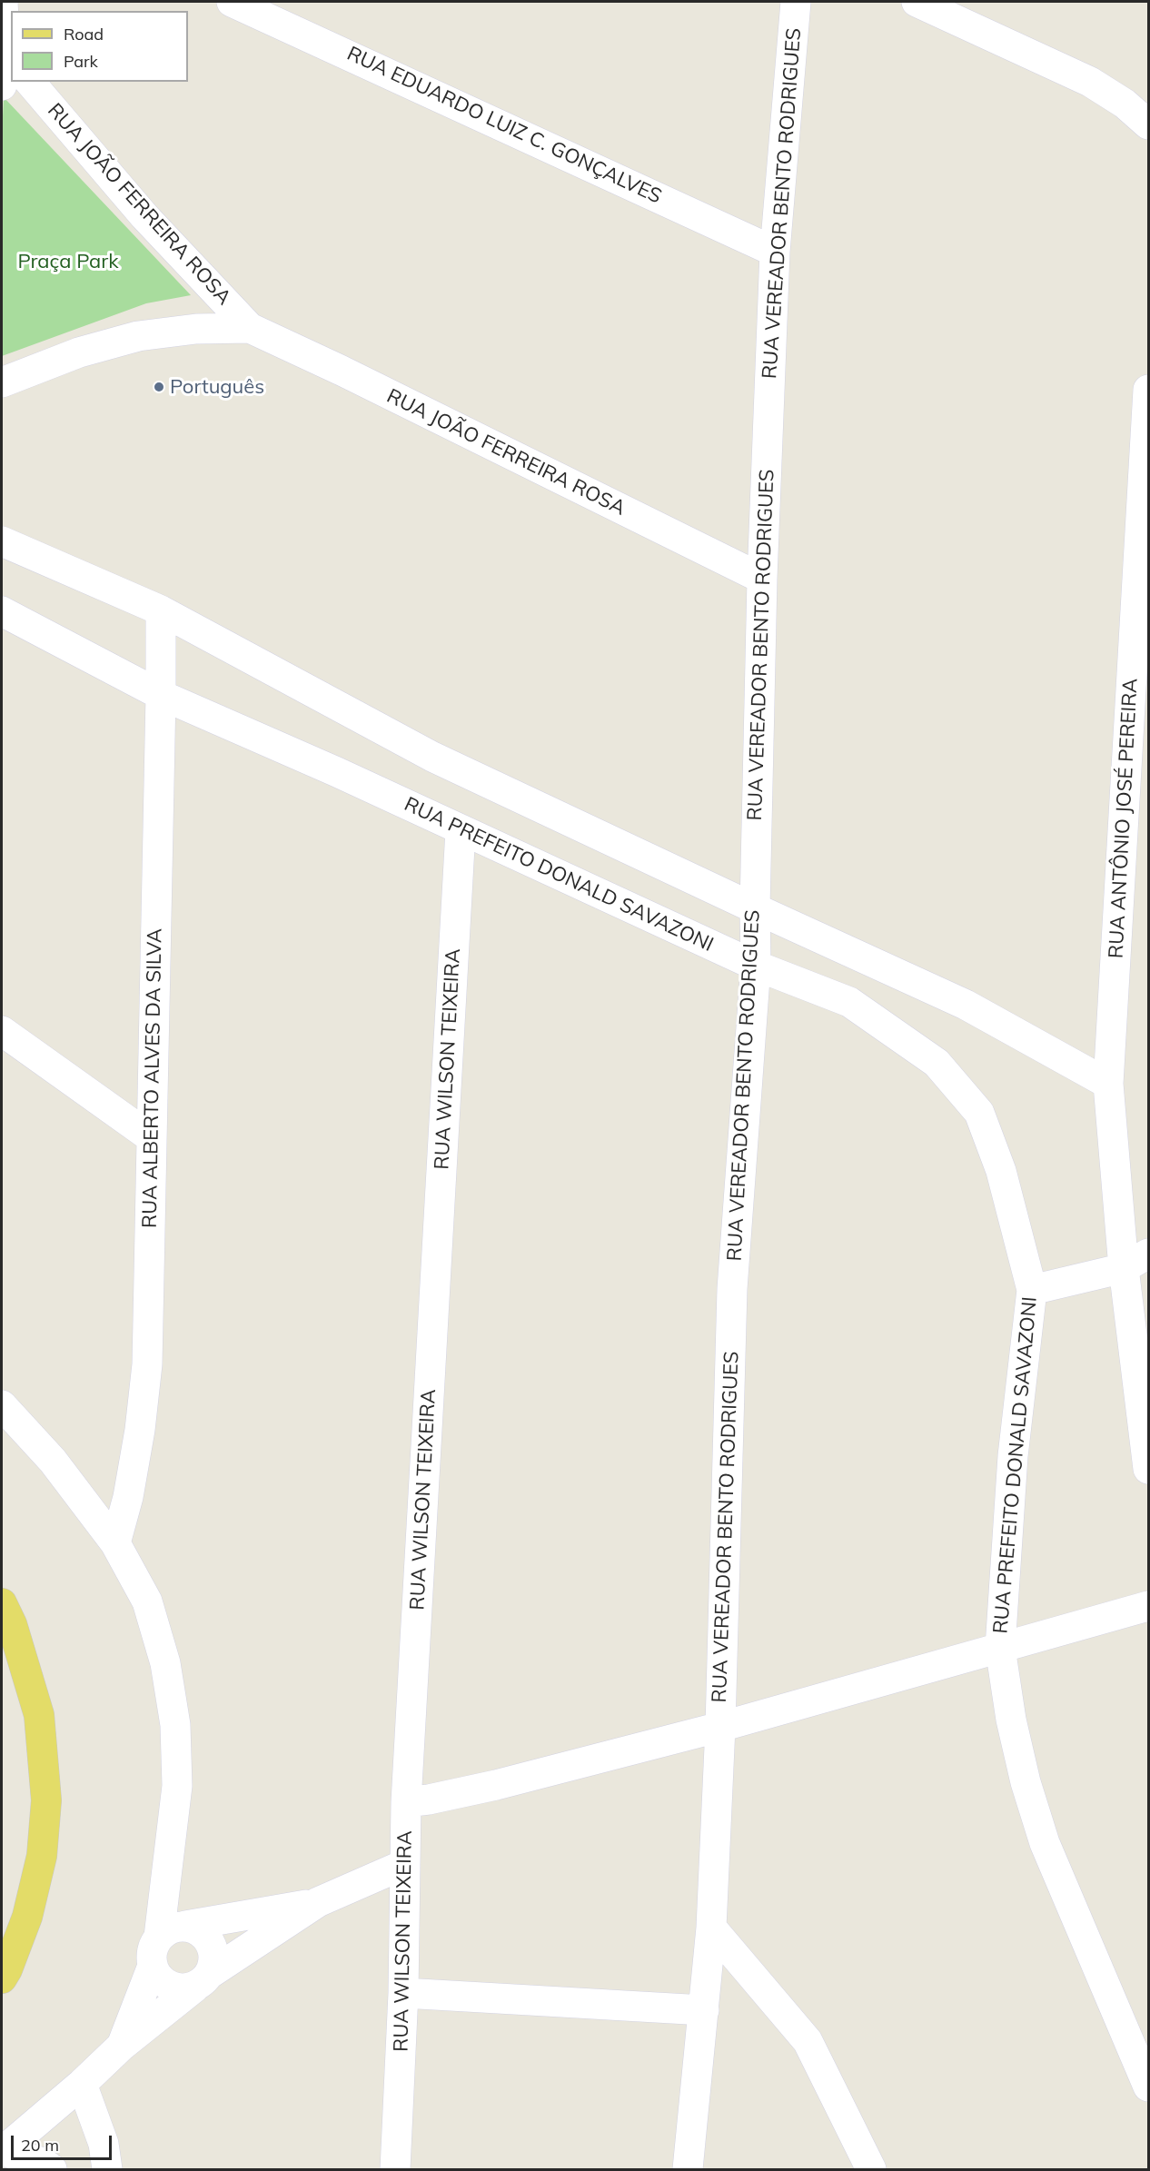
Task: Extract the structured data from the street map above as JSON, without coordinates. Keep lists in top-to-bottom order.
{
  "streets": {
    "street": [
      "RUA EDUARDO LUIZ C. GONÇALVES",
      "RUA VEREADOR BENTO RODRIGUES",
      "RUA JOÃO FERREIRA ROSA",
      "RUA ANTÔNIO JOSÉ PEREIRA",
      "RUA PREFEITO DONALD SAVAZONI",
      "RUA WILSON TEIXEIRA",
      "RUA ALBERTO ALVES DA SILVA"
    ]
  },
  "crossings": [
    ["RUA EDUARDO LUIZ C. GONÇALVES", "RUA VEREADOR BENTO RODRIGUES"],
    ["RUA VEREADOR BENTO RODRIGUES", "RUA JOÃO FERREIRA ROSA"],
    ["RUA VEREADOR BENTO RODRIGUES", "RUA PREFEITO DONALD SAVAZONI"],
    ["RUA PREFEITO DONALD SAVAZONI", "RUA WILSON TEIXEIRA"],
    ["RUA PREFEITO DONALD SAVAZONI", "RUA ALBERTO ALVES DA SILVA"]
  ],
  "parks": ["Praça Park"],
  "places": ["Português"],
  "legend": ["Road", "Park"],
  "scale_bar": "20 m"
}
